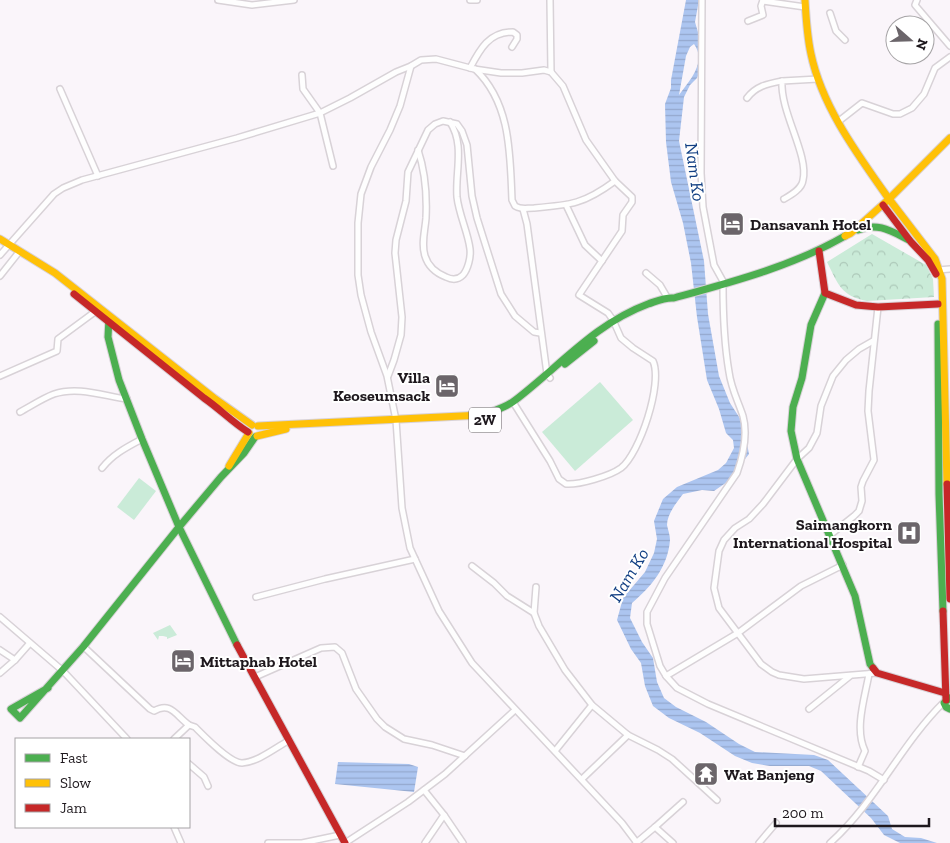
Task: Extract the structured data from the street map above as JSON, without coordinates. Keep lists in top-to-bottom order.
{
  "streets": {
    "main road": ["2W"]
  },
  "water": ["Nam Ko"],
  "places": {
    "hotel": ["Dansavanh Hotel", "Villa Keoseumsack", "Mittaphab Hotel"],
    "hospital": ["Saimangkorn International Hospital"],
    "temple": ["Wat Banjeng"]
  },
  "legend": ["Fast", "Slow", "Jam"],
  "scale_bar": "200 m",
  "north": "right"
}
